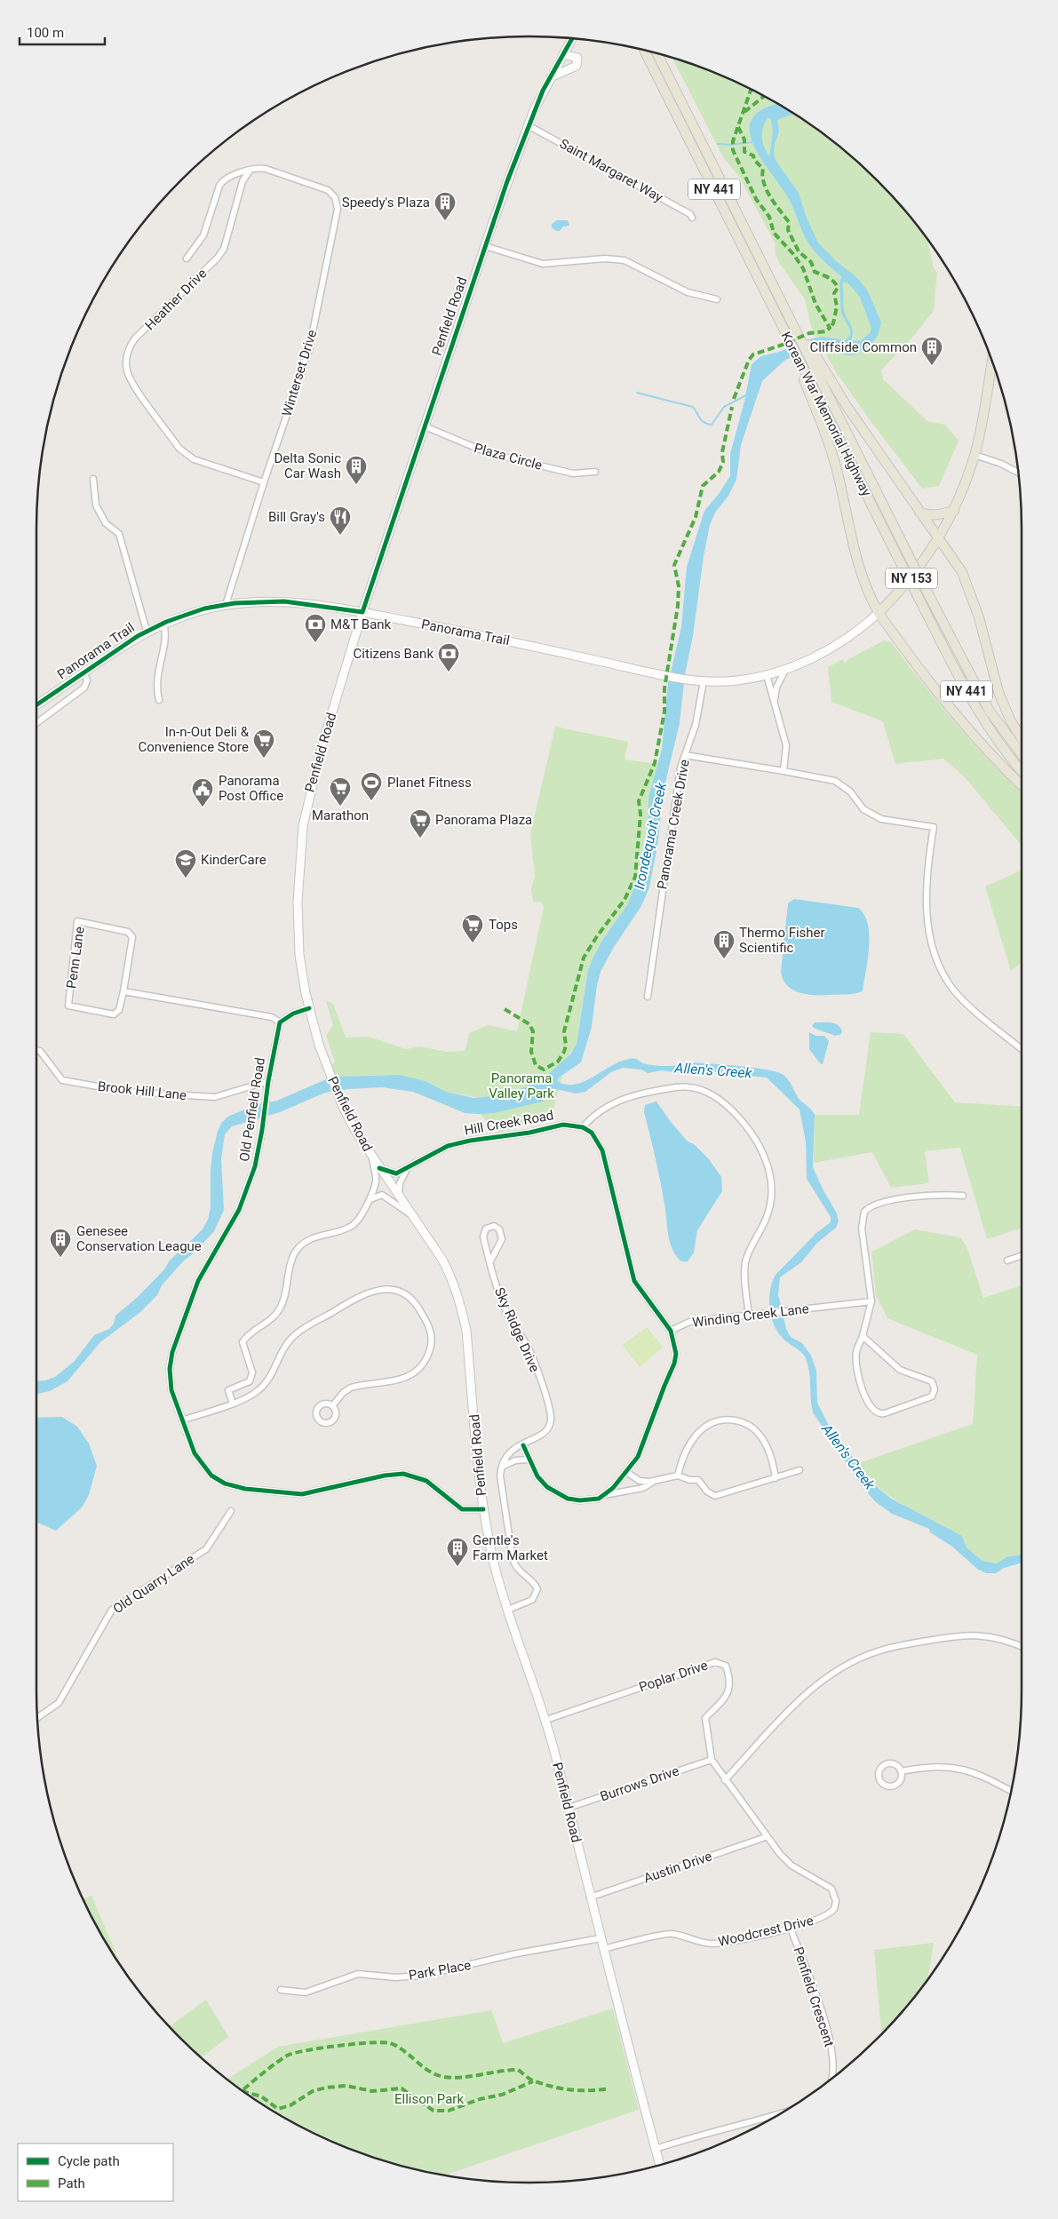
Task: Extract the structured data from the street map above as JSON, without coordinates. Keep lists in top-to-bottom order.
{
  "streets": {
    "main road": [
      "NY 441",
      "Penfield Road",
      "Korean War Memorial Highway",
      "NY 153",
      "Panorama Trail"
    ],
    "street": [
      "Saint Margaret Way",
      "Heather Drive",
      "Winterset Drive",
      "Plaza Circle",
      "Panorama Creek Drive",
      "Penn Lane",
      "Brook Hill Lane",
      "Old Penfield Road",
      "Hill Creek Road",
      "Winding Creek Lane",
      "Sky Ridge Drive",
      "Old Quarry Lane",
      "Poplar Drive",
      "Burrows Drive",
      "Austin Drive",
      "Woodcrest Drive",
      "Park Place",
      "Penfield Crescent"
    ]
  },
  "crossings": [
    ["Saint Margaret Way", "Penfield Road"],
    ["NY 441", "Korean War Memorial Highway"],
    ["Heather Drive", "Winterset Drive"],
    ["Penfield Road", "Plaza Circle"],
    ["Penfield Road", "Panorama Trail"],
    ["Penfield Road", "Old Penfield Road"],
    ["Penfield Road", "Hill Creek Road"],
    ["Penfield Road", "Poplar Drive"],
    ["Penfield Road", "Burrows Drive"],
    ["Penfield Road", "Austin Drive"],
    ["Penfield Road", "Woodcrest Drive"],
    ["Penfield Road", "Park Place"],
    ["Winterset Drive", "Panorama Trail"],
    ["NY 153", "Panorama Trail"],
    ["Panorama Trail", "Panorama Creek Drive"],
    ["Brook Hill Lane", "Old Penfield Road"],
    ["Poplar Drive", "Burrows Drive"],
    ["Poplar Drive", "Woodcrest Drive"],
    ["Burrows Drive", "Woodcrest Drive"],
    ["Austin Drive", "Woodcrest Drive"],
    ["Woodcrest Drive", "Penfield Crescent"]
  ],
  "water": ["Irondequoit Creek", "Allen's Creek"],
  "parks": ["Panorama Valley Park", "Ellison Park"],
  "places": {
    "building": [
      "Speedy's Plaza",
      "Cliffside Common",
      "Delta Sonic Car Wash",
      "Thermo Fisher Scientific",
      "Genesee Conservation League",
      "Gentle's Farm Market"
    ],
    "restaurant": ["Bill Gray's"],
    "bank": ["M&T Bank", "Citizens Bank"],
    "supermarket": [
      "In-n-Out Deli & Convenience Store",
      "Marathon",
      "Panorama Plaza",
      "Tops"
    ],
    "sports": ["Planet Fitness"],
    "public building": ["Panorama Post Office"],
    "school or university": ["KinderCare"]
  },
  "legend": ["Cycle path", "Path"],
  "scale_bar": "100 m"
}
